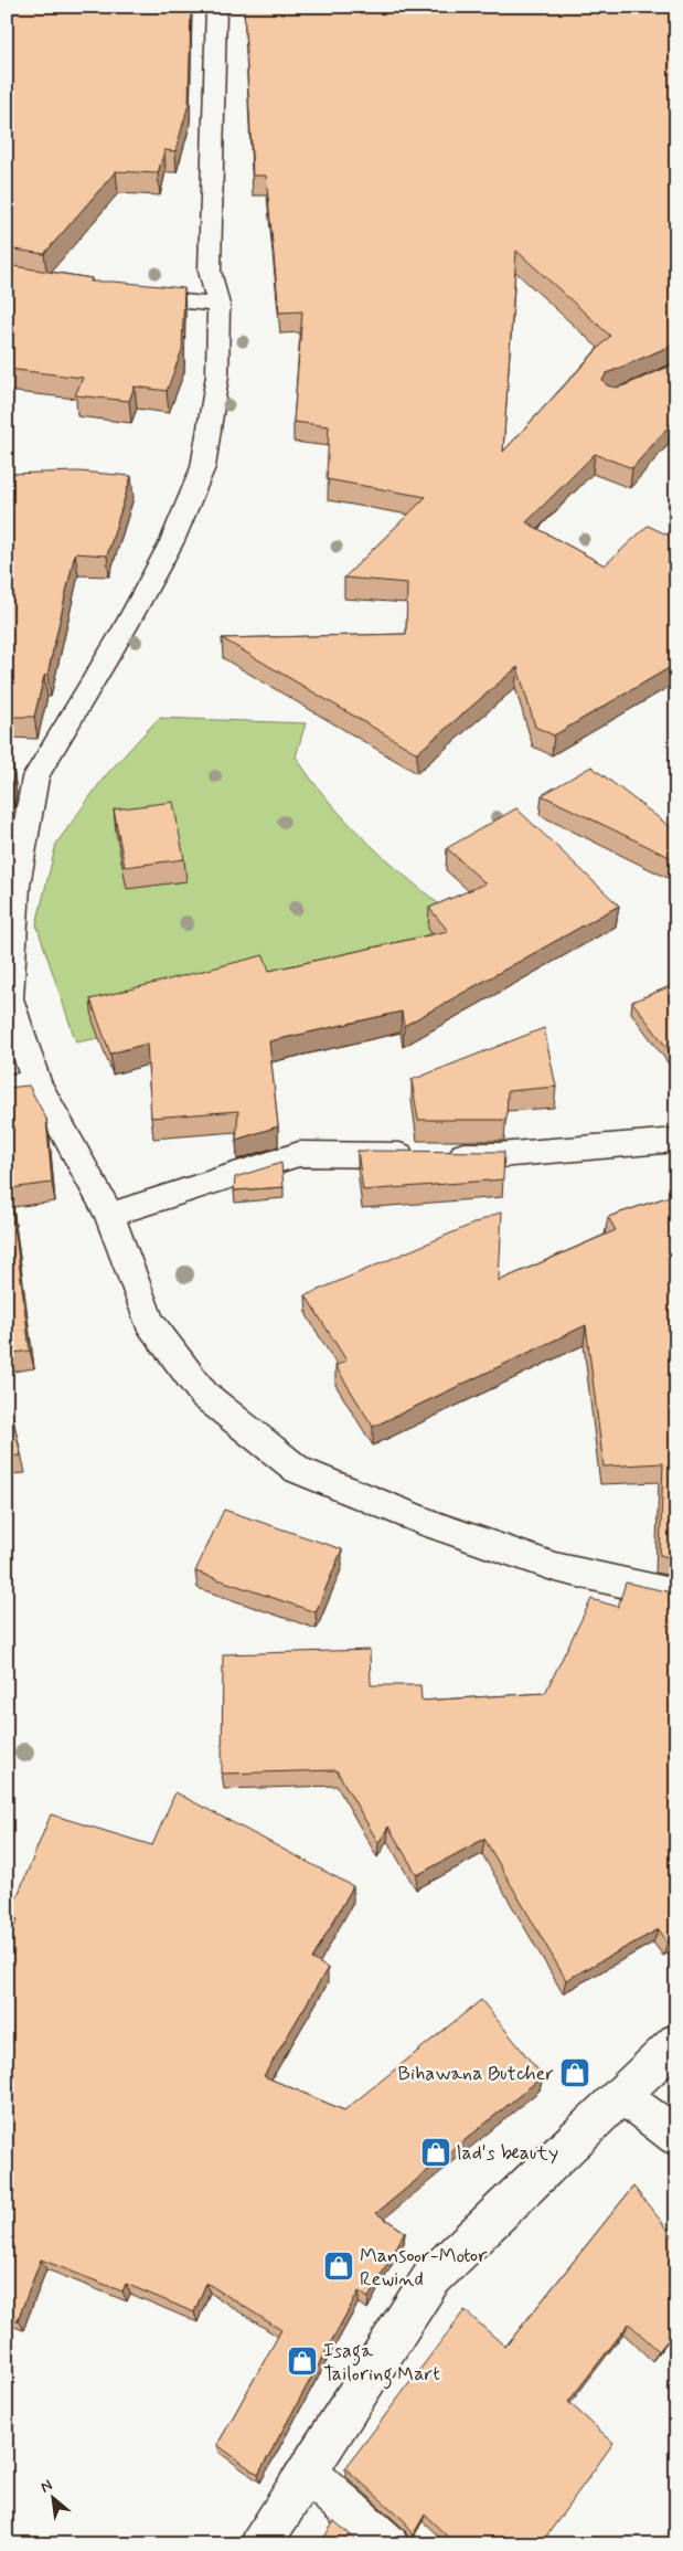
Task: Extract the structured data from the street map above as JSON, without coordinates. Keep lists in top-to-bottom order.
{
  "places": {
    "shop": [
      "Bihawana Butcher",
      "lad's beauty",
      "Mansoor-Motor Rewind",
      "Isaga Tailoring Mart"
    ]
  },
  "north": "top left"
}
